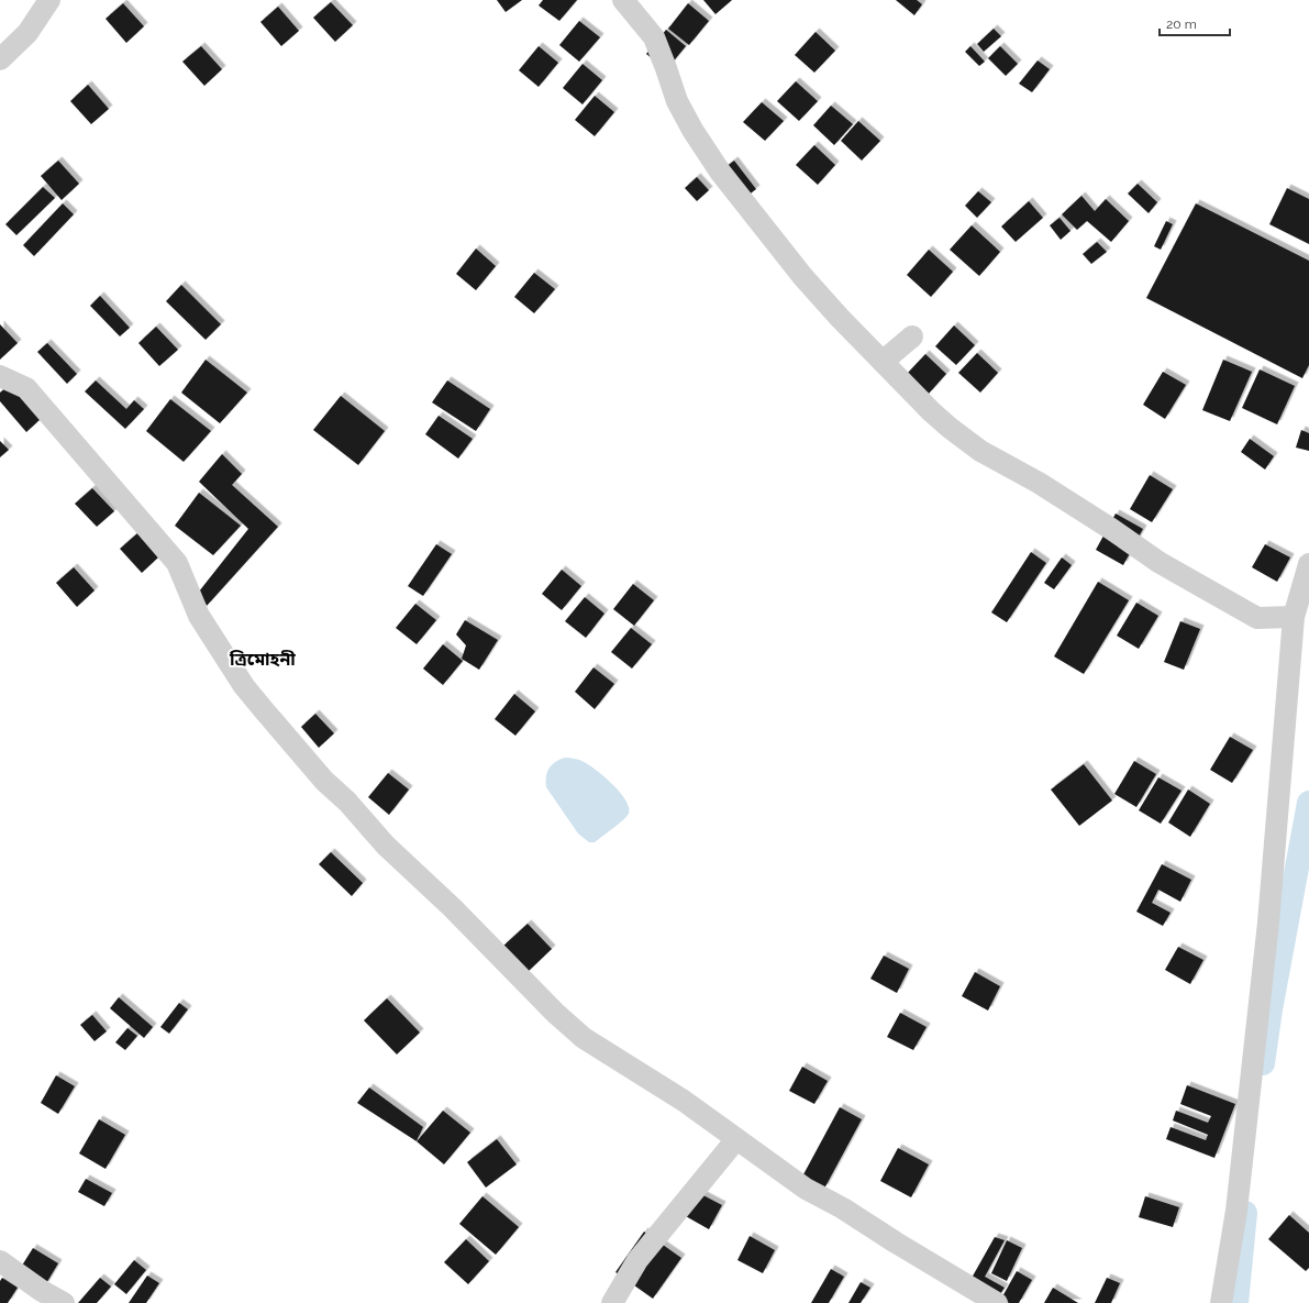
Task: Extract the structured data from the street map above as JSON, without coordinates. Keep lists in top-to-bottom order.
{
  "districts": ["ত্রিমোহনী"],
  "scale_bar": "20 m"
}
